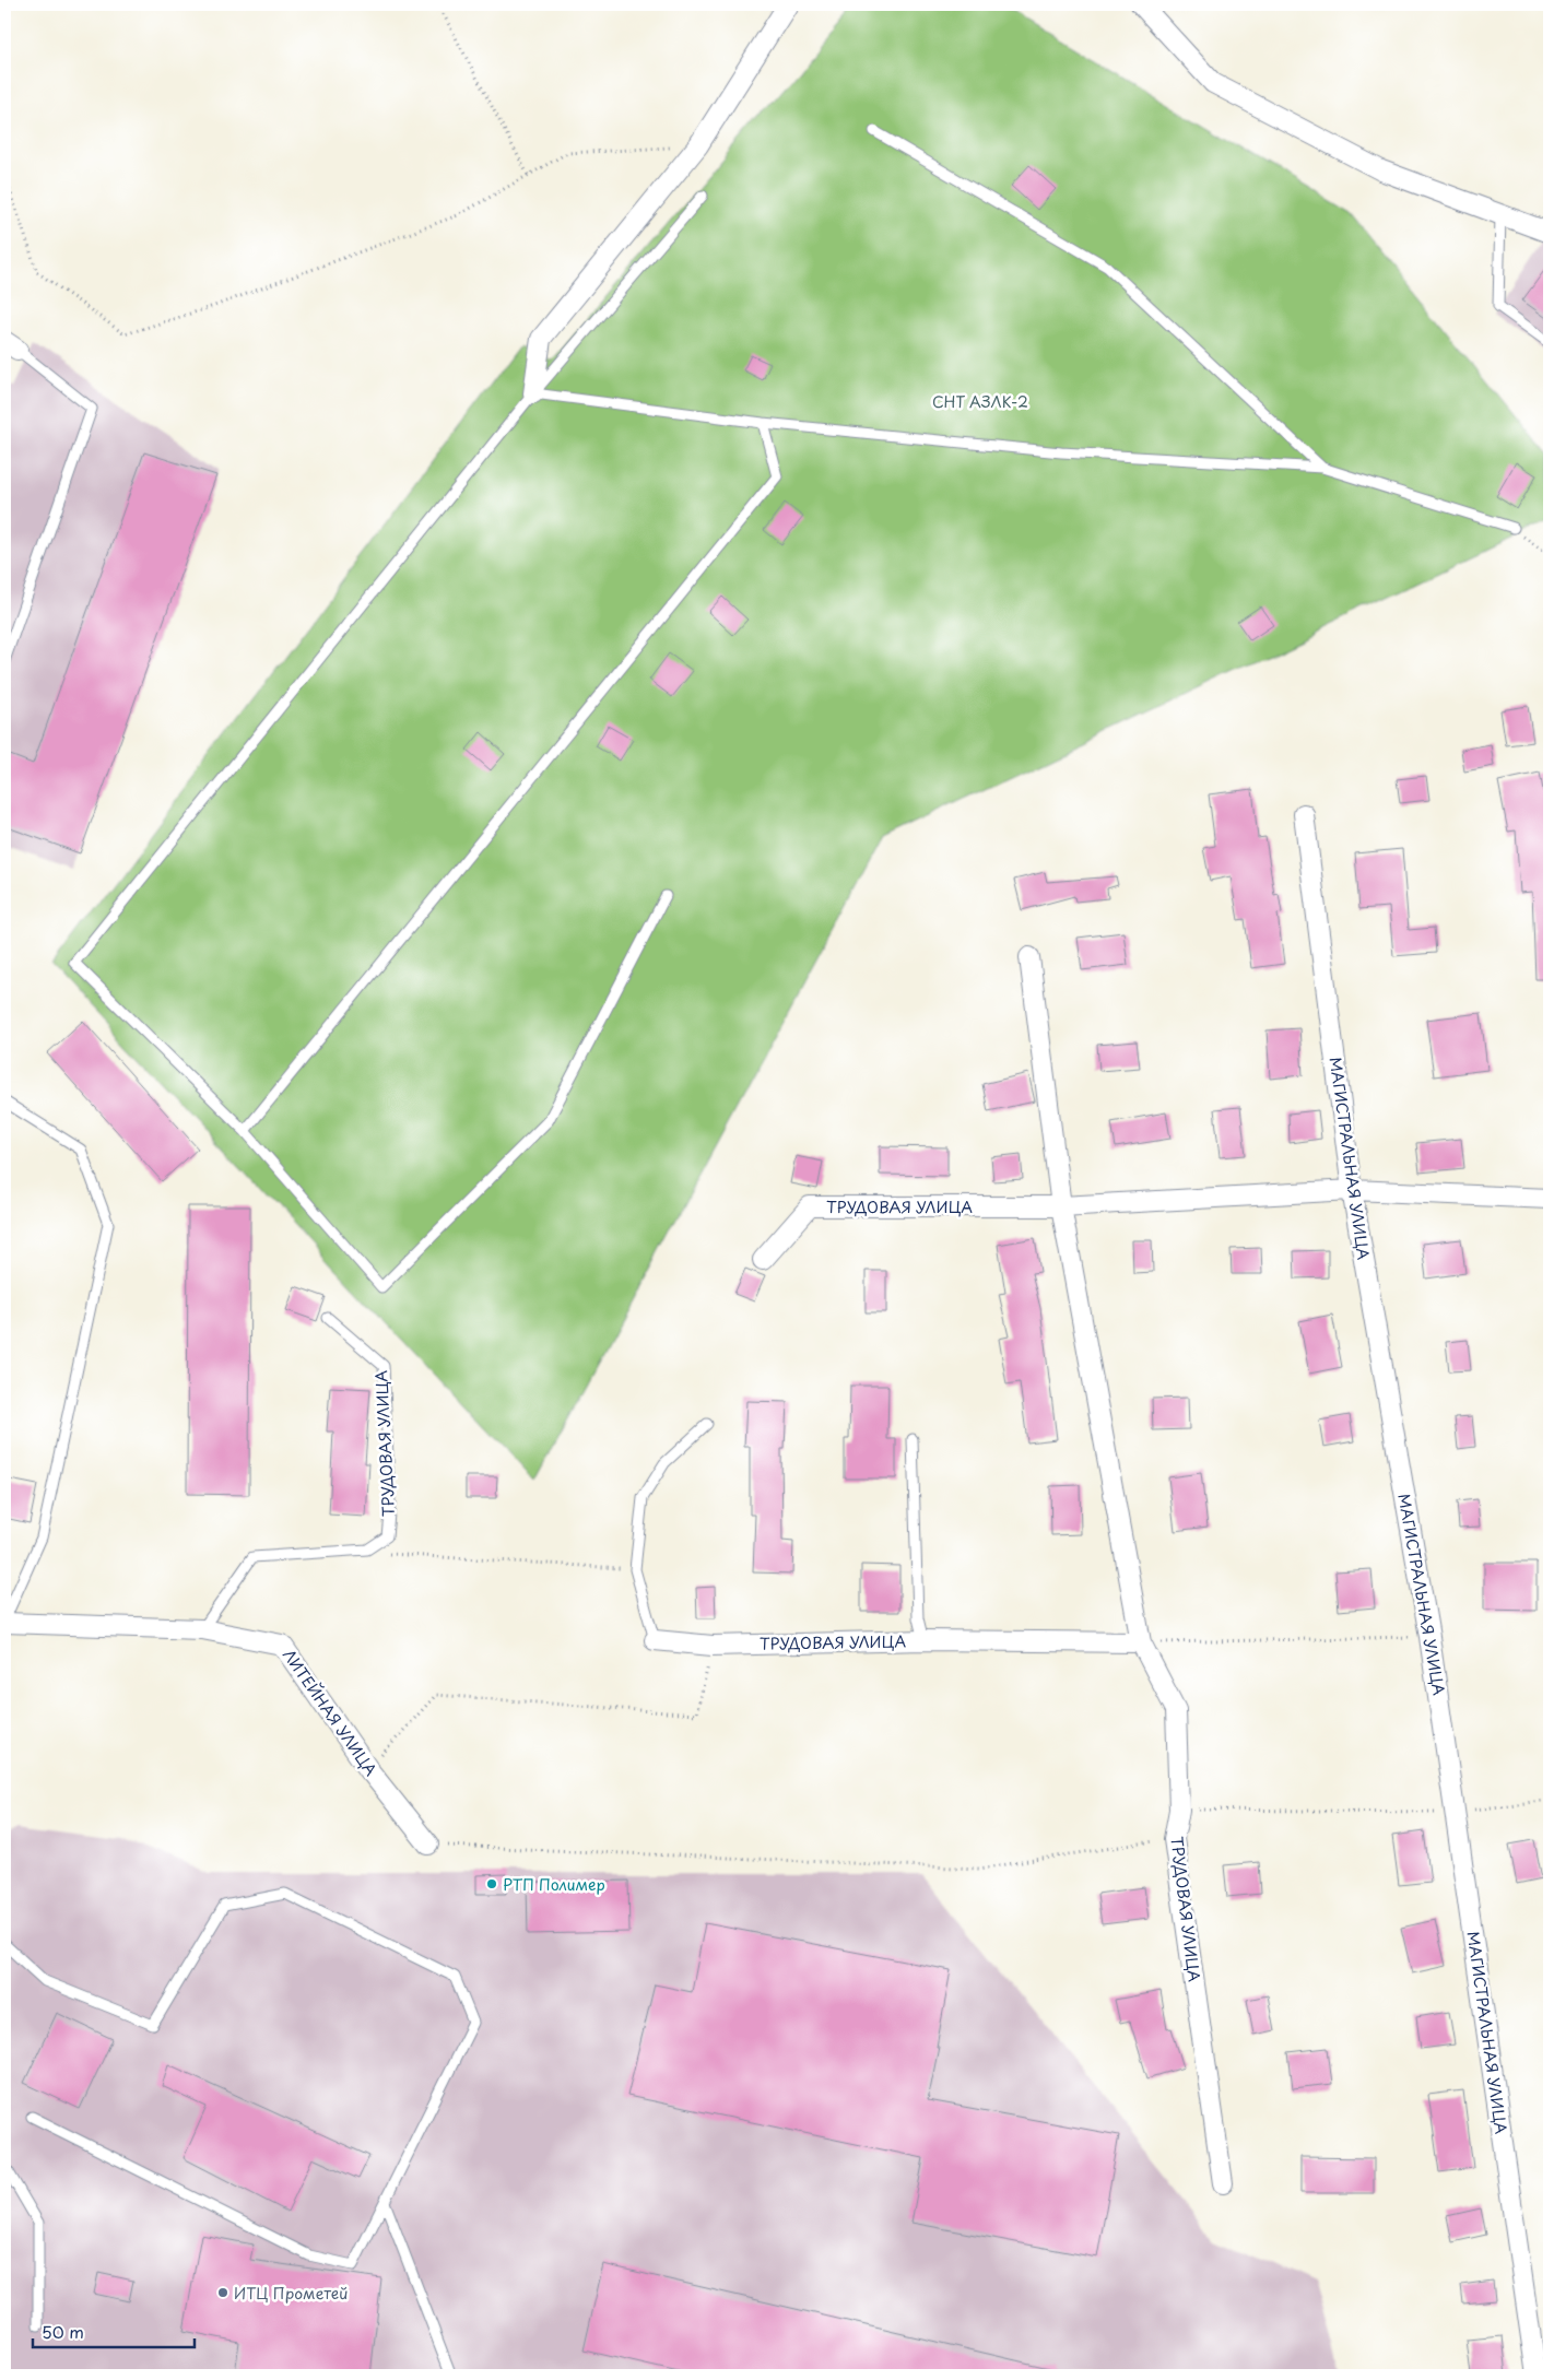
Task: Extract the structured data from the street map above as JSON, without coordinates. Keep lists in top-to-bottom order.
{
  "streets": {
    "street": ["МАГИСТРАЛЬНАЯ УЛИЦА", "ТРУДОВАЯ УЛИЦА", "ЛИТЕЙНАЯ УЛИЦА"]
  },
  "parks": ["СНТ АЗЛК-2"],
  "places": ["РТП Полимер", "ИТЦ Прометей"],
  "scale_bar": "50 m"
}
